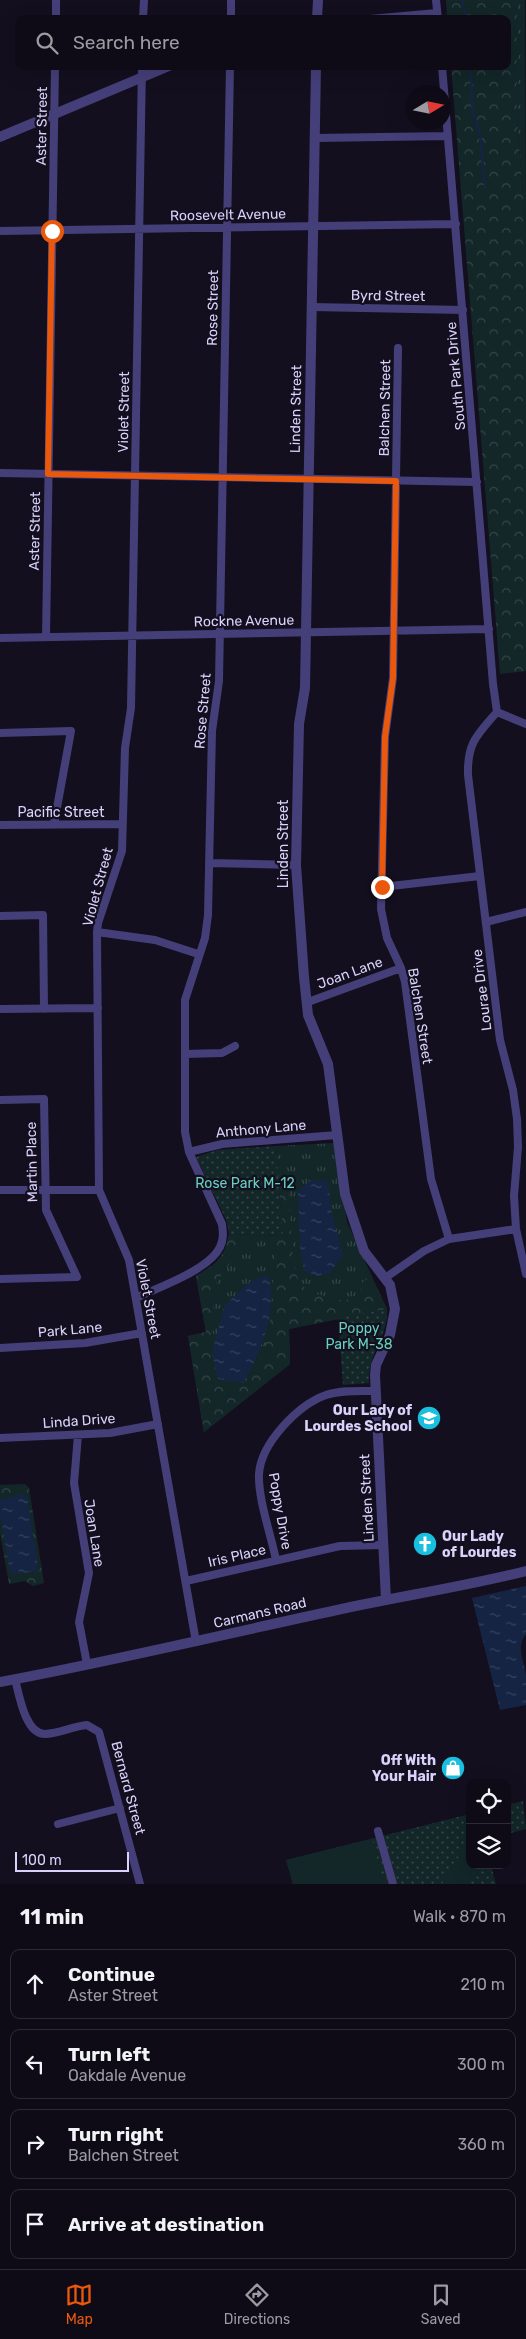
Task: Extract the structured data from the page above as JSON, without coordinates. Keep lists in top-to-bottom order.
{
  "streets": {
    "street": [
      "Aster Street",
      "Roosevelt Avenue",
      "Byrd Street",
      "Rose Street",
      "South Park Drive",
      "Balchen Street",
      "Linden Street",
      "Violet Street",
      "Rockne Avenue",
      "Pacific Street",
      "Joan Lane",
      "Lourae Drive",
      "Anthony Lane",
      "Martin Place",
      "Park Lane",
      "Linda Drive",
      "Poppy Drive",
      "Iris Place",
      "Carmans Road",
      "Bernard Street"
    ]
  },
  "crossings": [
    ["Aster Street", "Roosevelt Avenue"],
    ["Aster Street", "Rockne Avenue"],
    ["Roosevelt Avenue", "Rose Street"],
    ["Roosevelt Avenue", "South Park Drive"],
    ["Roosevelt Avenue", "Linden Street"],
    ["Roosevelt Avenue", "Violet Street"],
    ["Byrd Street", "South Park Drive"],
    ["Byrd Street", "Linden Street"],
    ["Rose Street", "Violet Street"],
    ["Rose Street", "Rockne Avenue"],
    ["Rose Street", "Anthony Lane"],
    ["South Park Drive", "Rockne Avenue"],
    ["South Park Drive", "Lourae Drive"],
    ["Balchen Street", "Rockne Avenue"],
    ["Balchen Street", "Joan Lane"],
    ["Linden Street", "Rockne Avenue"],
    ["Linden Street", "Joan Lane"],
    ["Linden Street", "Anthony Lane"],
    ["Linden Street", "Poppy Drive"],
    ["Linden Street", "Iris Place"],
    ["Linden Street", "Carmans Road"],
    ["Violet Street", "Rockne Avenue"],
    ["Violet Street", "Pacific Street"],
    ["Violet Street", "Park Lane"],
    ["Violet Street", "Linda Drive"],
    ["Violet Street", "Iris Place"],
    ["Violet Street", "Carmans Road"],
    ["Joan Lane", "Linda Drive"],
    ["Joan Lane", "Carmans Road"],
    ["Poppy Drive", "Iris Place"],
    ["Carmans Road", "Bernard Street"]
  ],
  "parks": ["Rose Park M-12", "Poppy Park M-38"],
  "places": {
    "school or university": ["Our Lady of Lourdes School"],
    "church": ["Our Lady of Lourdes"],
    "shop": ["Off With Your Hair"]
  },
  "scale_bar": "100 m",
  "north": "right",
  "page": {
    "search": "Search here",
    "scale": "100 m",
    "heading": ["11 min", "Walk · 870 m"],
    "list": [
      ["Continue", "Aster Street", "210 m"],
      ["Turn left", "Oakdale Avenue", "300 m"],
      ["Turn right", "Balchen Street", "360 m"],
      "Arrive at destination"
    ],
    "nav": ["Map", "Directions", "Saved"]
  }
}
